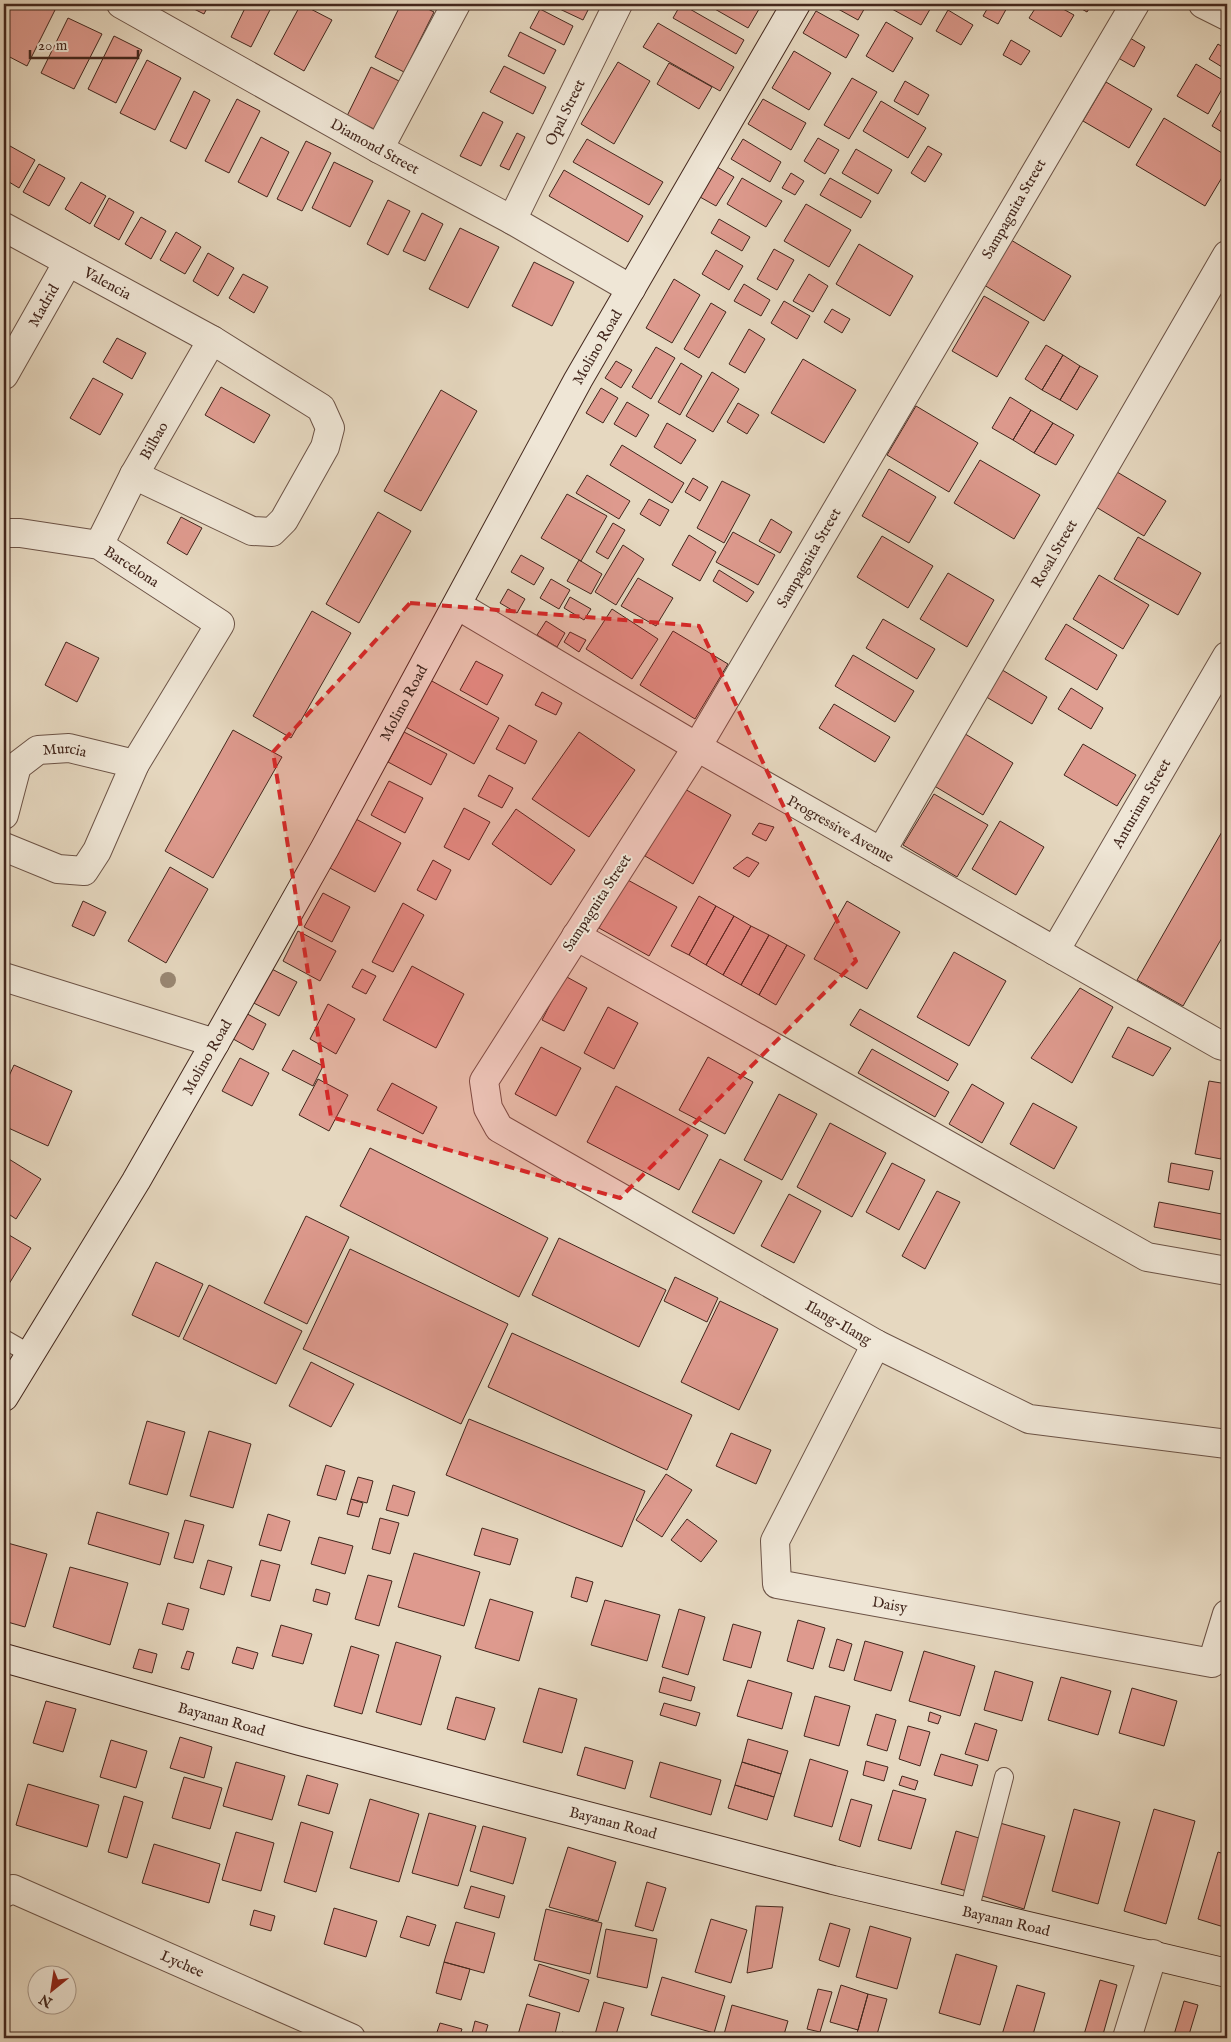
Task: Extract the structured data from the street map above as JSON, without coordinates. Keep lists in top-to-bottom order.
{
  "streets": {
    "street": [
      "Opal Street",
      "Diamond Street",
      "Sampaguita Street",
      "Valencia",
      "Madrid",
      "Molino Road",
      "Bilbao",
      "Rosal Street",
      "Barcelona",
      "Murcia",
      "Anturium Street",
      "Progressive Avenue",
      "Ilang-Ilang",
      "Daisy",
      "Bayanan Road",
      "Lychee"
    ]
  },
  "crossings": [
    ["Opal Street", "Diamond Street"],
    ["Diamond Street", "Molino Road"],
    ["Sampaguita Street", "Progressive Avenue"],
    ["Sampaguita Street", "Ilang-Ilang"],
    ["Valencia", "Madrid"],
    ["Valencia", "Bilbao"],
    ["Molino Road", "Progressive Avenue"],
    ["Bilbao", "Barcelona"],
    ["Rosal Street", "Progressive Avenue"],
    ["Barcelona", "Murcia"],
    ["Anturium Street", "Progressive Avenue"],
    ["Ilang-Ilang", "Daisy"]
  ],
  "scale_bar": "20 m",
  "north": "bottom left"
}
